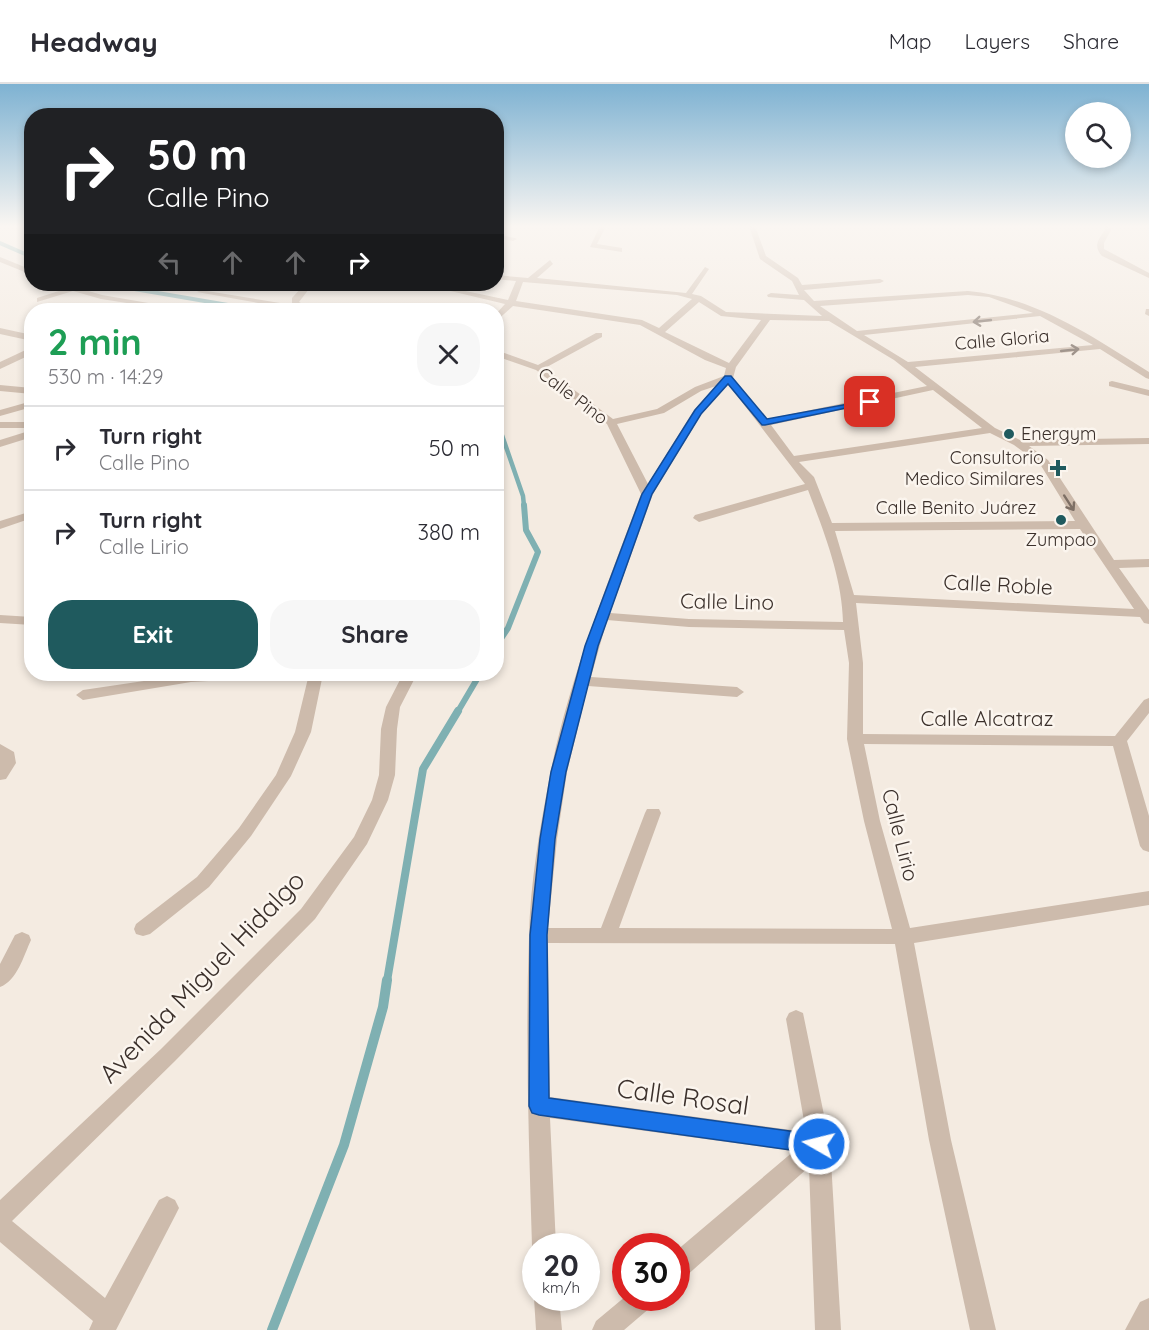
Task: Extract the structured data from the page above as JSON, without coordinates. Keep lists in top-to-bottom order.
{
  "streets": {
    "street": [
      "Calle Gloria",
      "Calle Pino",
      "Calle Benito Juárez",
      "Calle Roble",
      "Calle Lino",
      "Calle Alcatraz",
      "Calle Lirio",
      "Avenida Miguel Hidalgo",
      "Calle Rosal"
    ]
  },
  "crossings": [
    ["Calle Benito Juárez", "Calle Lirio"],
    ["Calle Roble", "Calle Lirio"],
    ["Calle Lino", "Calle Lirio"],
    ["Calle Alcatraz", "Calle Lirio"]
  ],
  "places": {
    "other": ["Energym", "Zumpao"],
    "health": ["Consultorio Medico Similares"]
  },
  "page": {
    "header": "Headway",
    "nav": ["Map", "Layers", "Share"],
    "turn": ["50 m", "Calle Pino"],
    "heading": ["2 min", "530 m · 14:29"],
    "list": [
      {
        "name": "Turn right",
        "note": "Calle Pino",
        "value": "50 m"
      },
      {
        "name": "Turn right",
        "note": "Calle Lirio",
        "value": "380 m"
      }
    ],
    "buttons": ["Exit", "Share"],
    "speed": "20 km/h",
    "limit": "30"
  }
}
